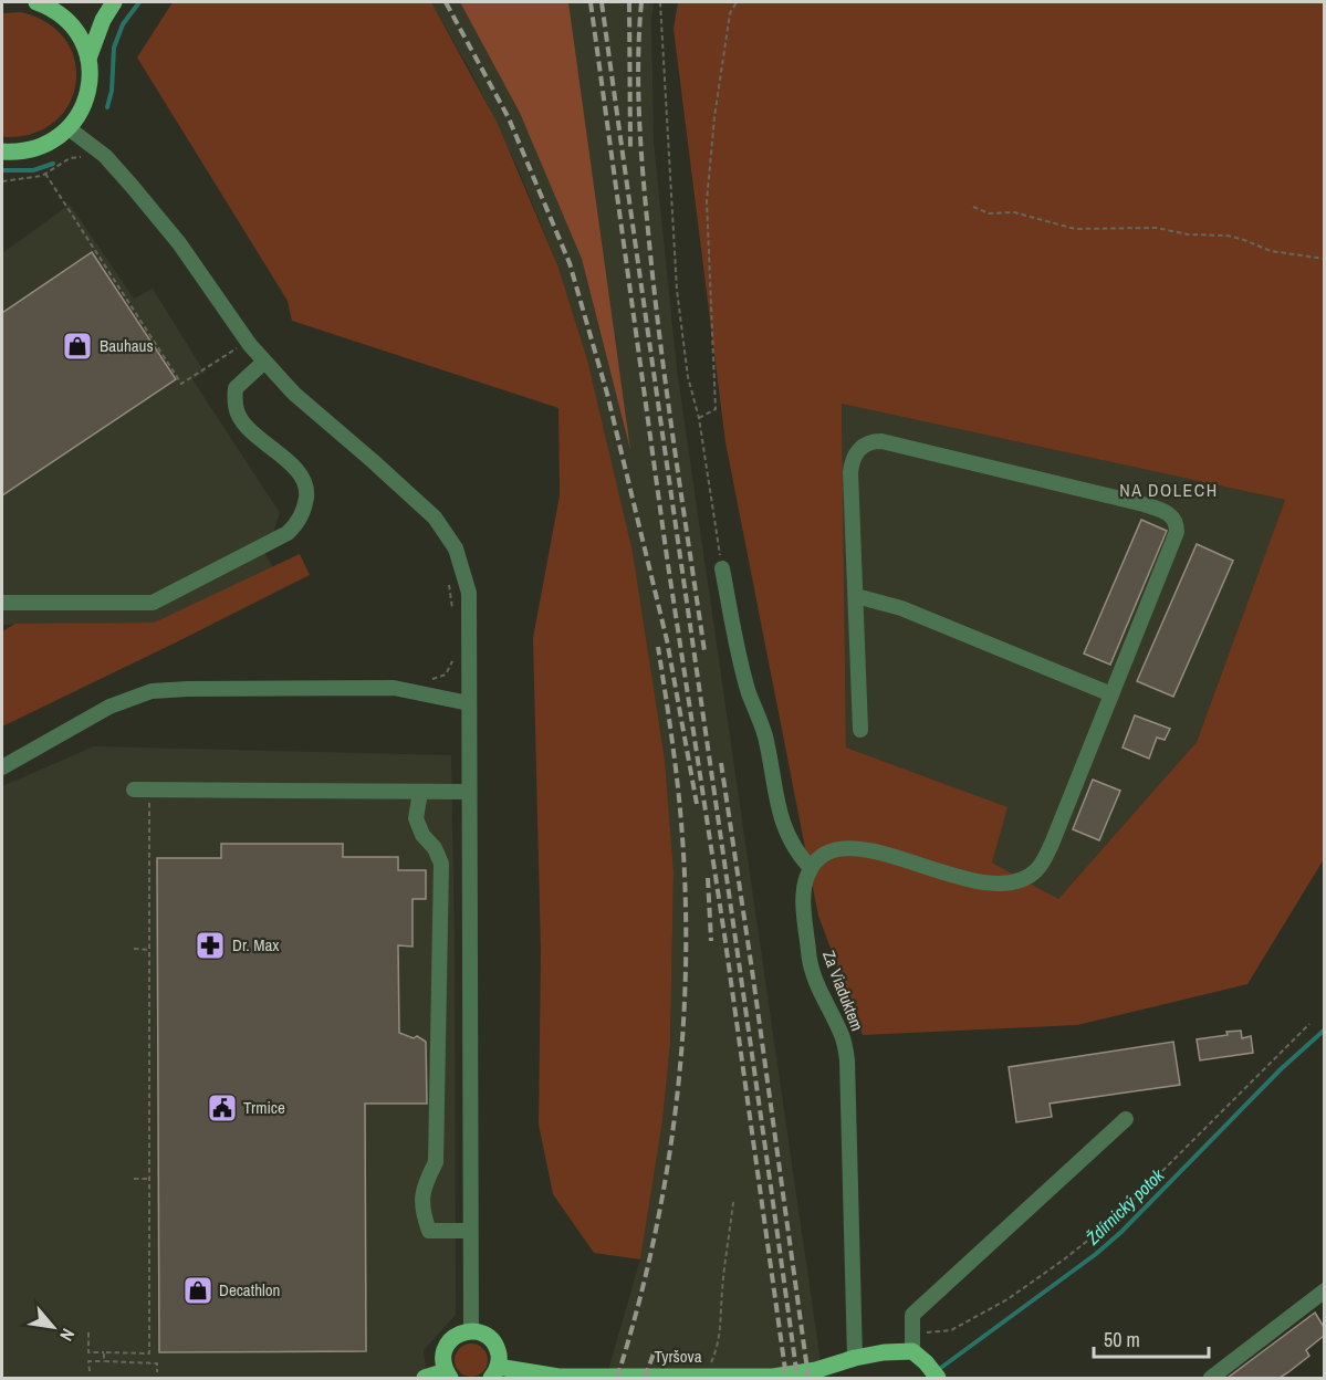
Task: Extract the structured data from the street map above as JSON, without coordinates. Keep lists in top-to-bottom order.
{
  "streets": {
    "main road": ["Tyršova"],
    "street": ["Za Viaduktem"]
  },
  "crossings": [
    ["Za Viaduktem", "Tyršova"]
  ],
  "districts": ["NA DOLECH"],
  "water": ["Ždírnický potok"],
  "places": {
    "shop": ["Bauhaus", "Decathlon"],
    "pharmacy": ["Dr. Max"],
    "public building": ["Trmice"]
  },
  "scale_bar": "50 m",
  "north": "bottom right"
}
